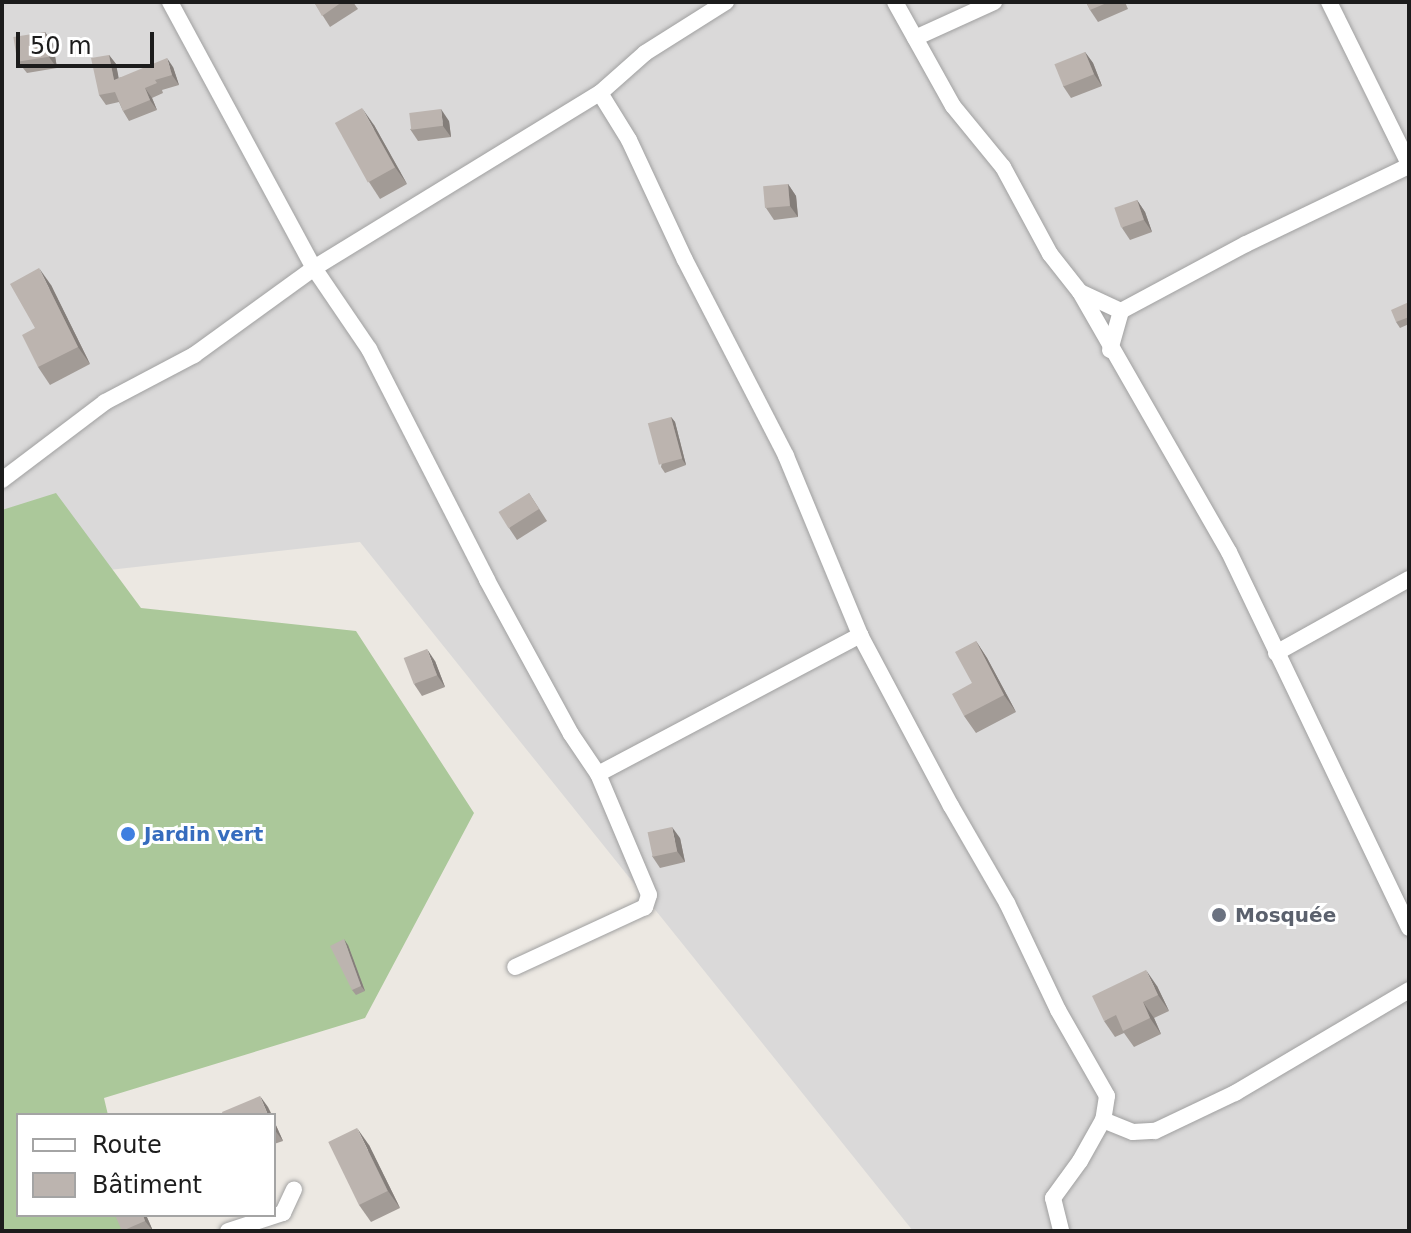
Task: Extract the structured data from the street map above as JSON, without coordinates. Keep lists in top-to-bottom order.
{
  "places": ["Jardin vert", "Mosquée"],
  "legend": ["Route", "Bâtiment"],
  "scale_bar": "50 m"
}
